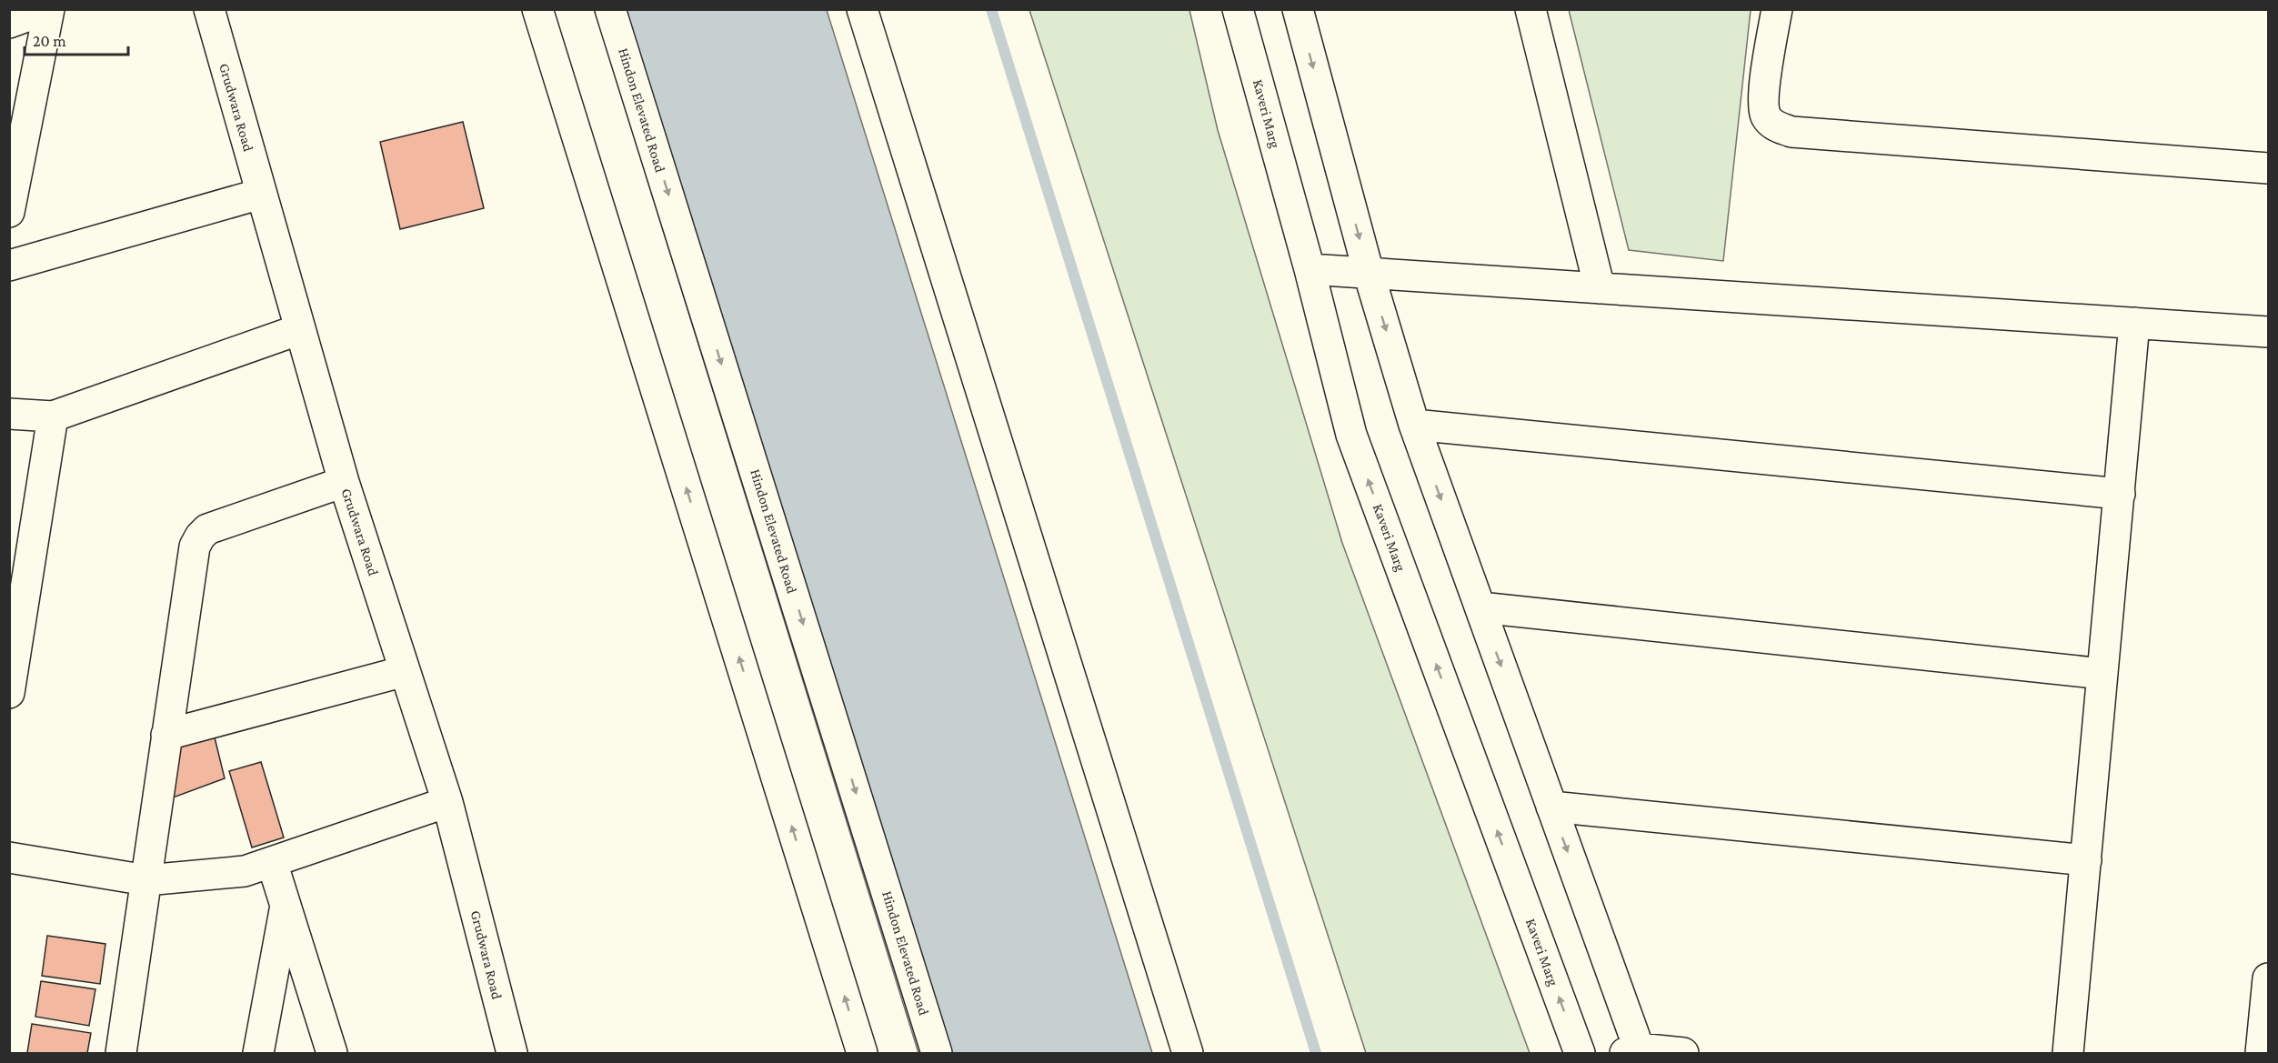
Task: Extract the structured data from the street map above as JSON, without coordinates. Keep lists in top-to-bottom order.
{
  "streets": {
    "main road": ["Grudwara Road", "Hindon Elevated Road", "Kaveri Marg"]
  },
  "scale_bar": "20 m"
}
